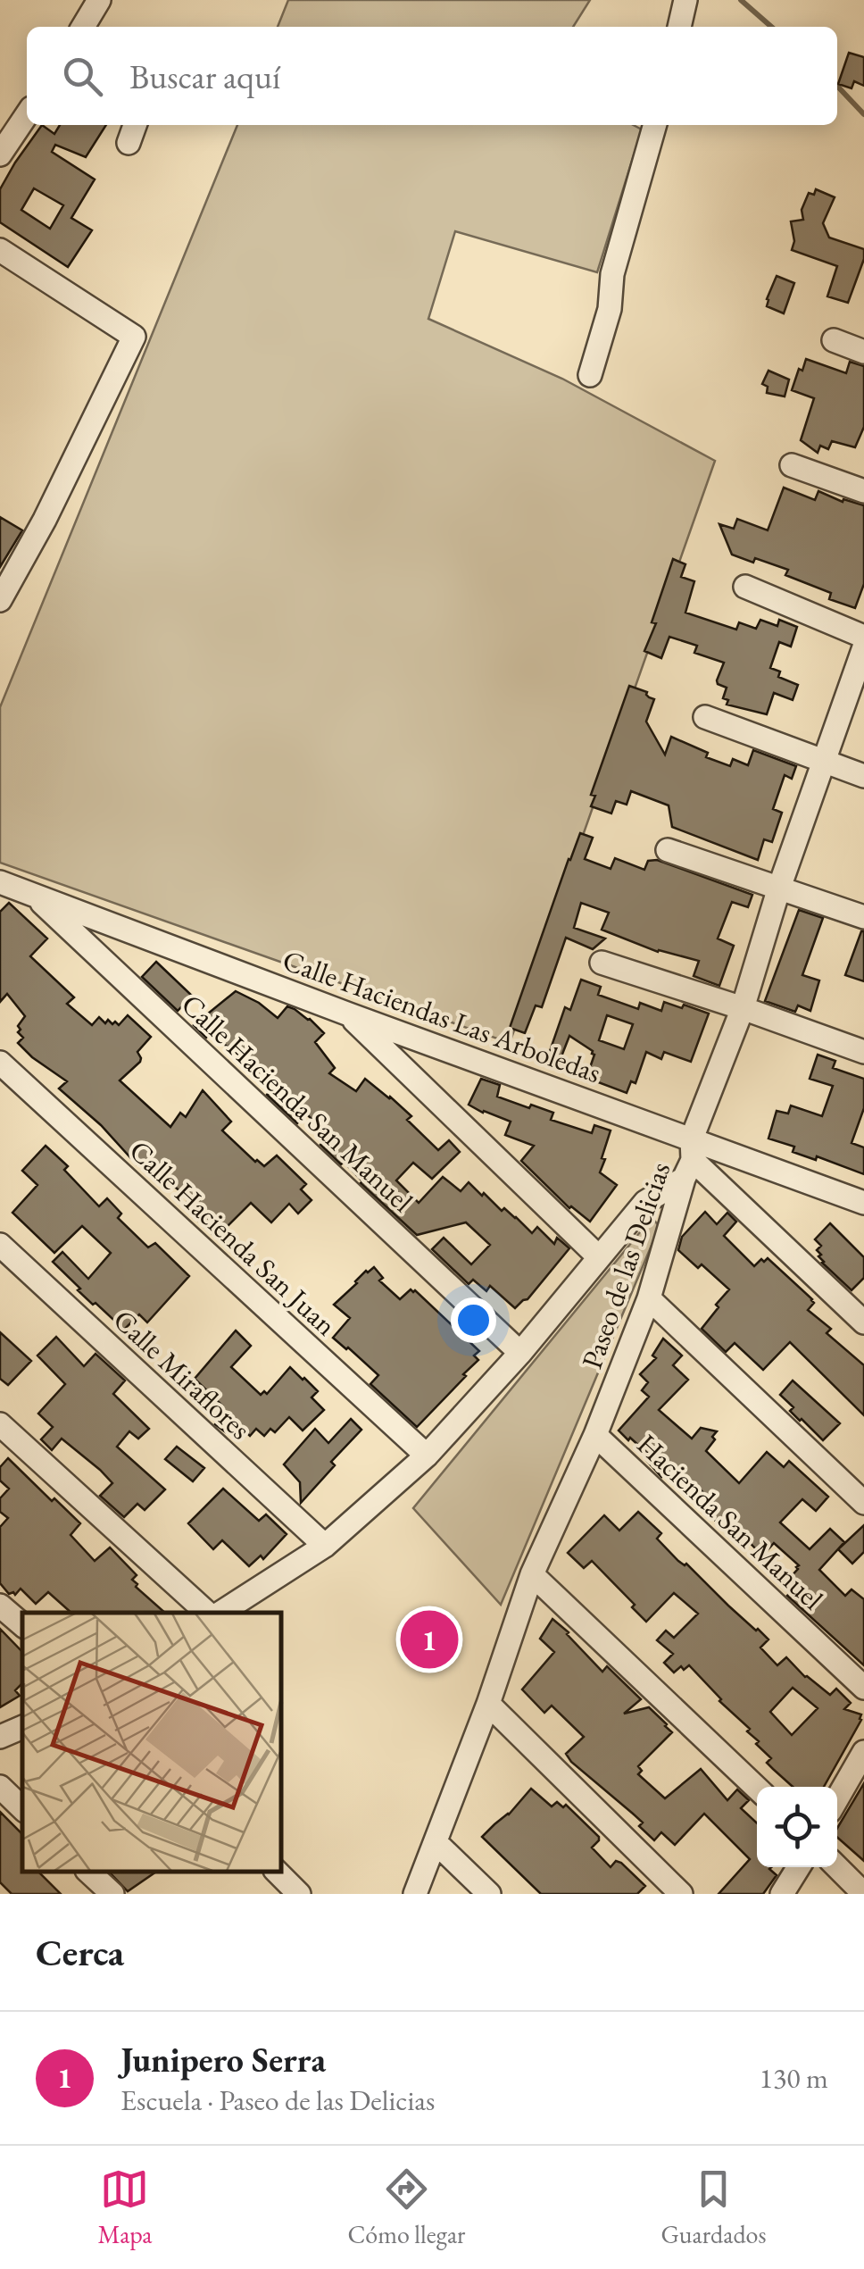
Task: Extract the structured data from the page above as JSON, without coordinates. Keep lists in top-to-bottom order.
{
  "streets": {
    "street": [
      "Calle Haciendas Las Arboledas",
      "Calle Hacienda San Manuel",
      "Calle Hacienda San Juan",
      "Paseo de las Delicias",
      "Calle Miraflores",
      "Hacienda San Manuel"
    ]
  },
  "crossings": [
    ["Calle Haciendas Las Arboledas", "Calle Hacienda San Manuel"],
    ["Calle Haciendas Las Arboledas", "Paseo de las Delicias"],
    ["Paseo de las Delicias", "Hacienda San Manuel"]
  ],
  "page": {
    "search": "Buscar aquí",
    "pins": "1",
    "heading": "Cerca",
    "list": [
      {
        "mark": "1",
        "name": "Junipero Serra",
        "note": "Escuela · Paseo de las Delicias",
        "value": "130 m"
      }
    ],
    "nav": ["Mapa", "Cómo llegar", "Guardados"]
  }
}
